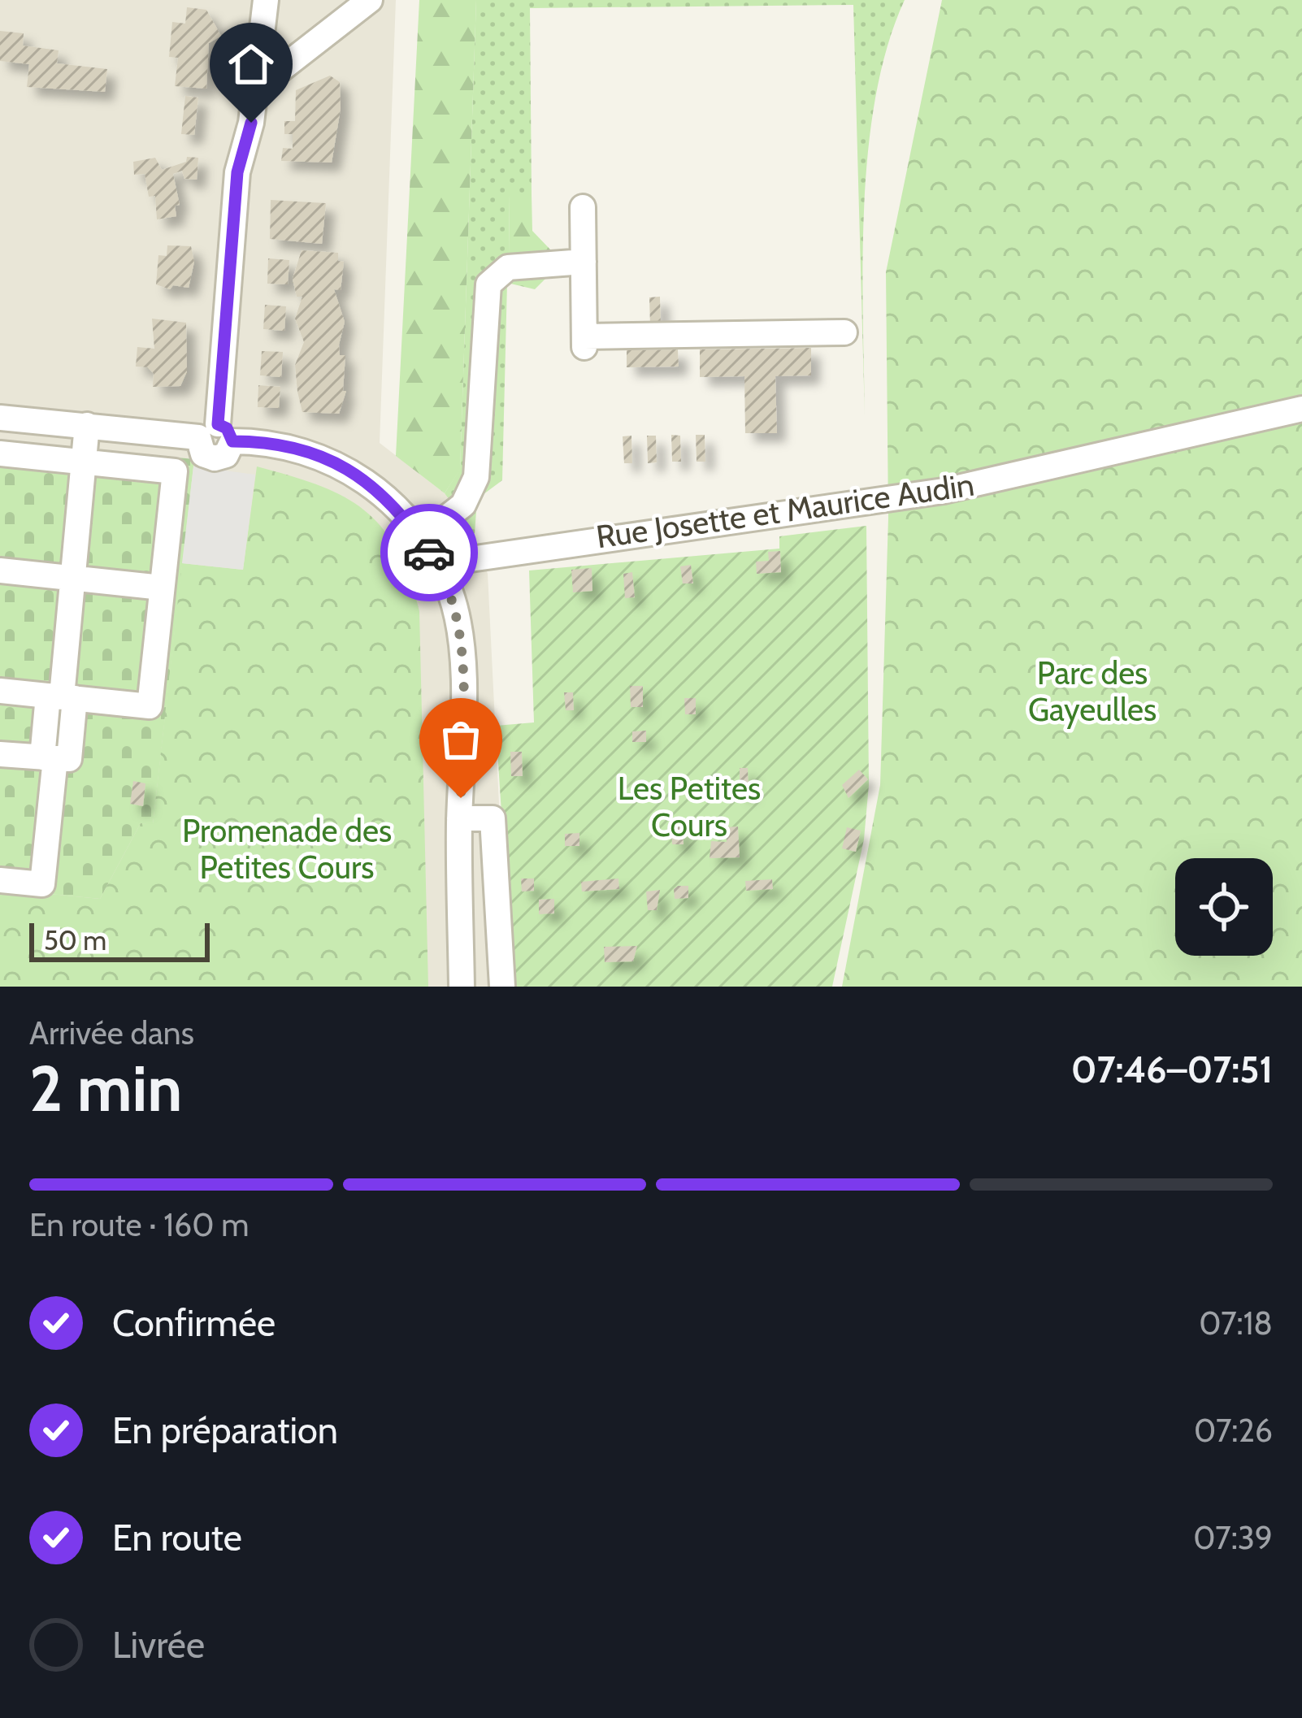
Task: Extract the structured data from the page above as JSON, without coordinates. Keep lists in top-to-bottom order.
{
  "streets": {
    "street": ["Rue Josette et Maurice Audin"]
  },
  "parks": ["Parc des Gayeulles", "Les Petites Cours", "Promenade des Petites Cours"],
  "scale_bar": "50 m",
  "page": {
    "scale": "50 m",
    "heading": ["2 min", "Arrivée dans", "07:46–07:51"],
    "bar": "En route · 160 m",
    "list": [
      ["Confirmée", "07:18"],
      ["En préparation", "07:26"],
      ["En route", "07:39"],
      "Livrée"
    ]
  }
}
